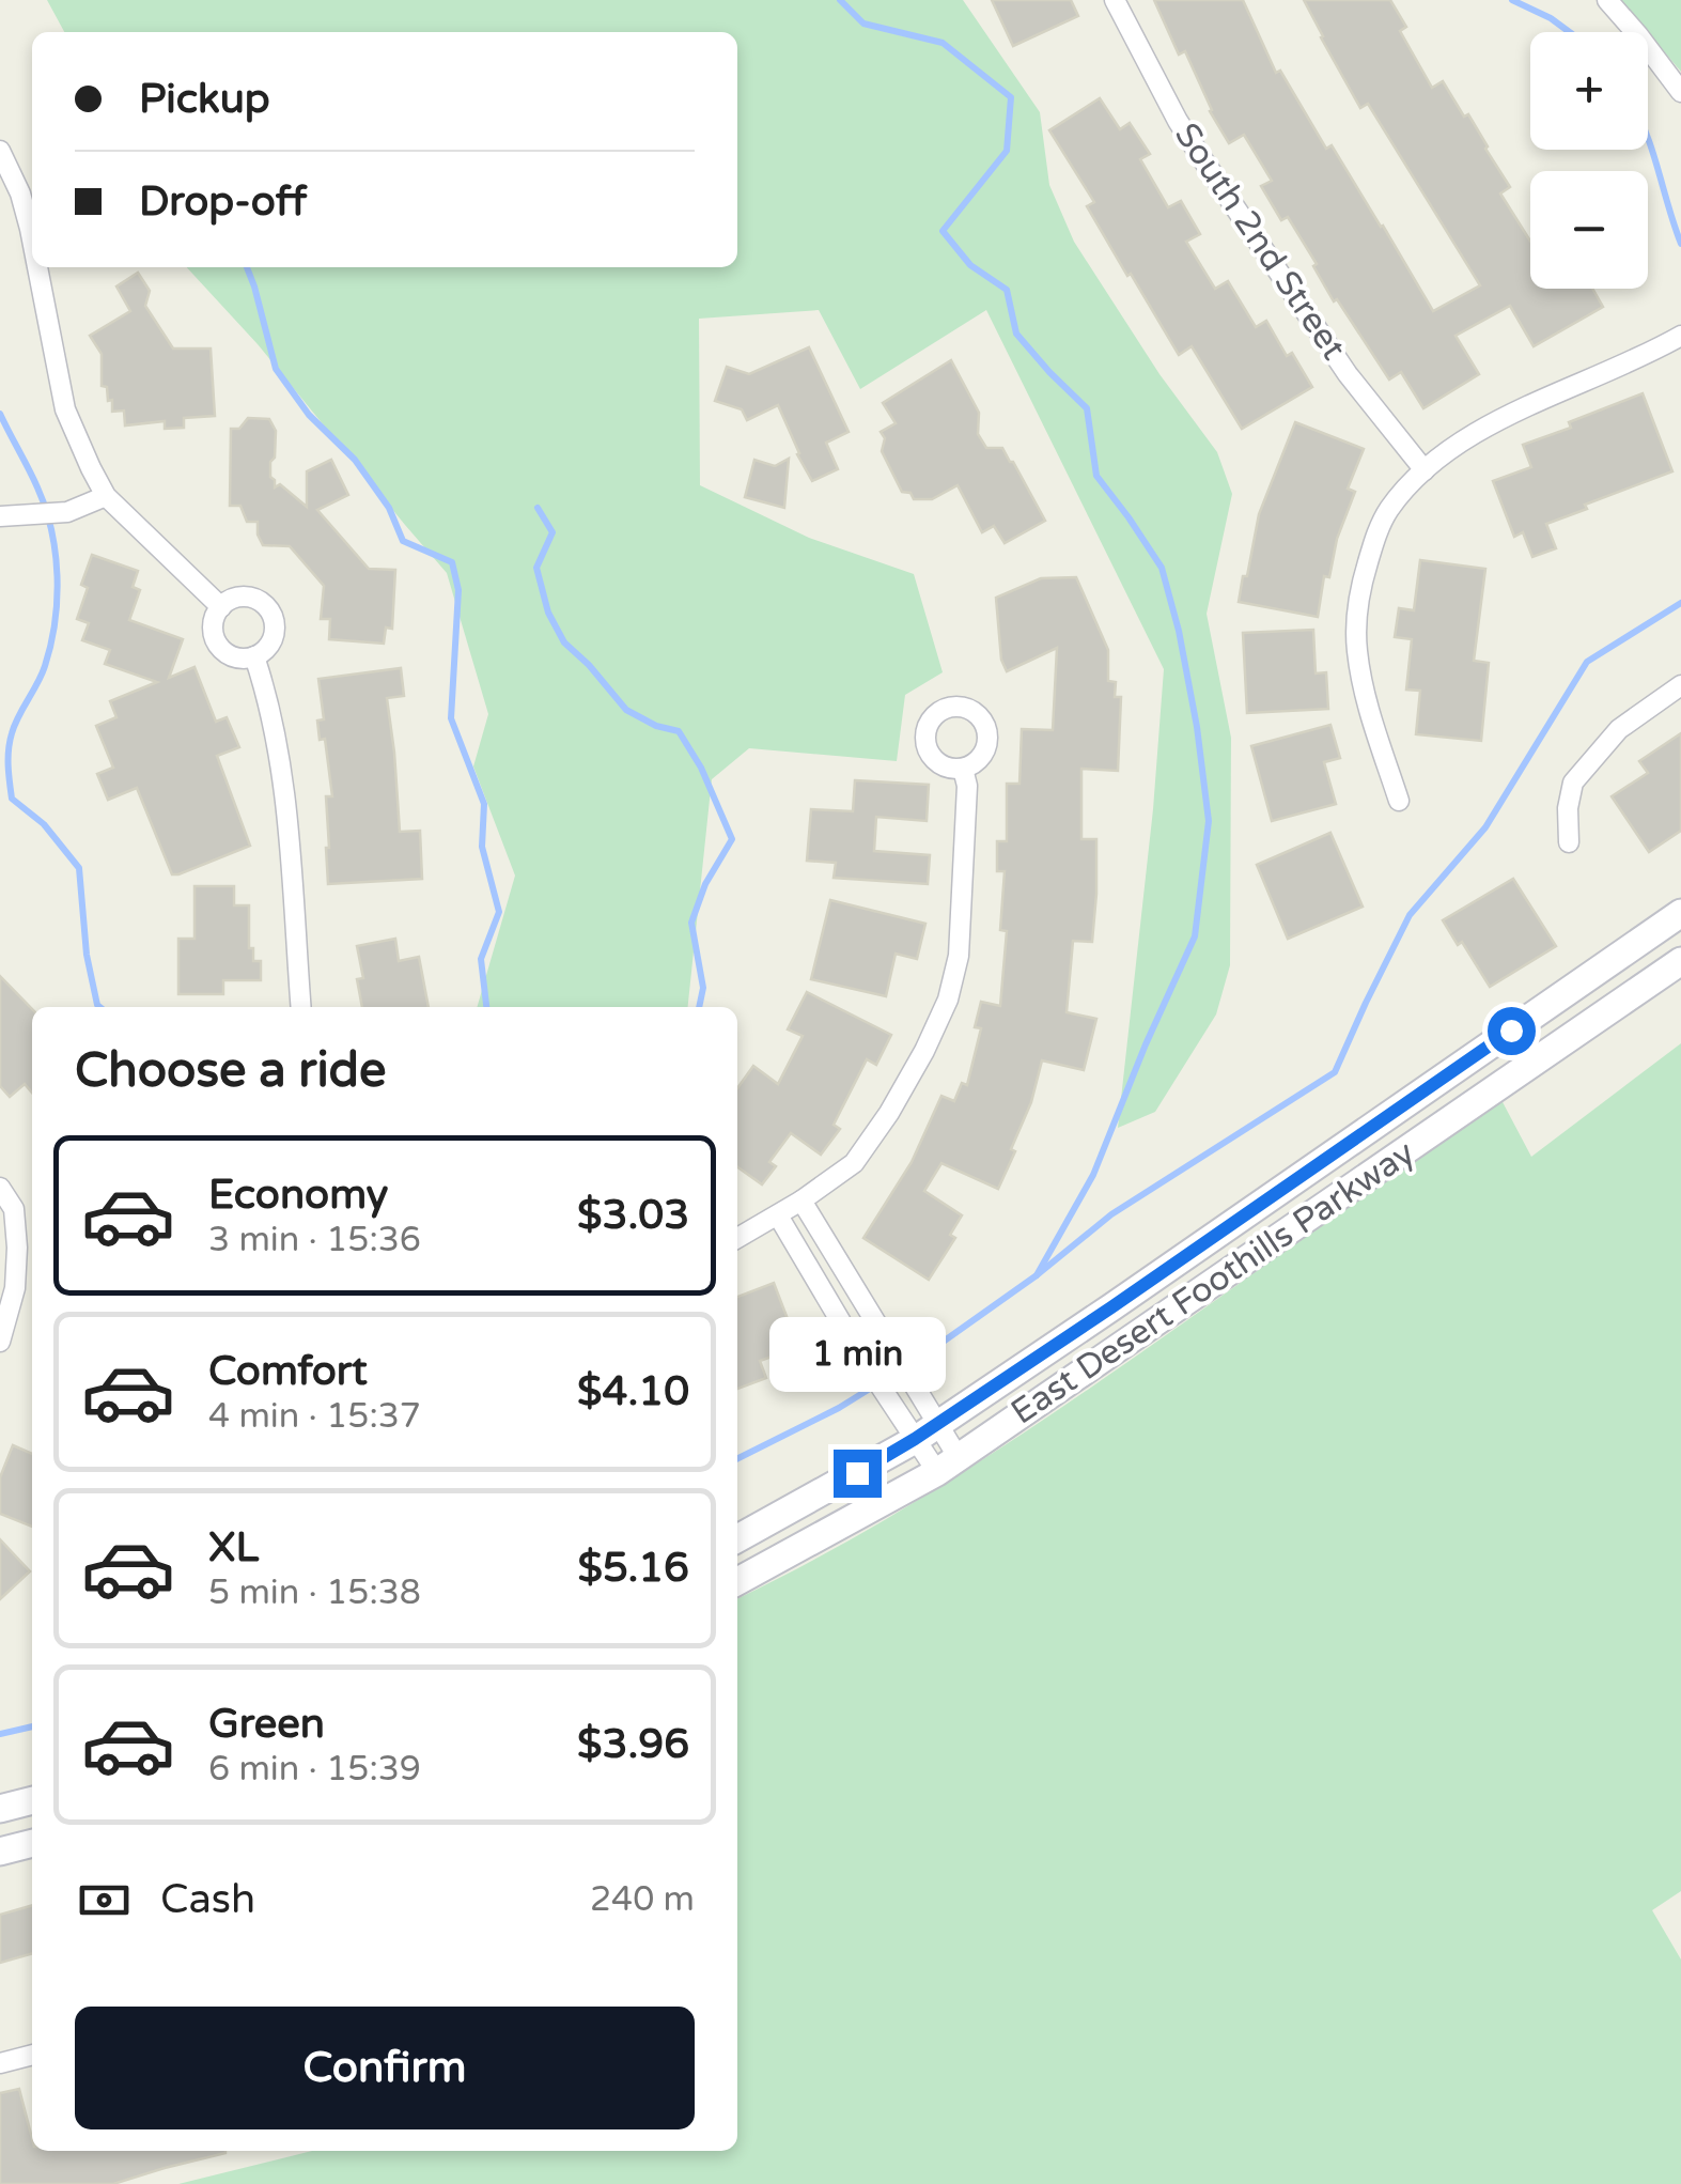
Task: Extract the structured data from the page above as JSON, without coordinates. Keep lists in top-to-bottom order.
{
  "streets": {
    "street": ["South 2nd Street", "East Desert Foothills Parkway"]
  },
  "page": {
    "map_buttons": ["+", "−"],
    "banner": ["Pickup", "Drop-off"],
    "heading": "Choose a ride",
    "list": [
      {
        "name": "Economy",
        "note": "3 min · 15:36",
        "value": "$3.03"
      },
      {
        "name": "Comfort",
        "note": "4 min · 15:37",
        "value": "$4.10"
      },
      {
        "name": "XL",
        "note": "5 min · 15:38",
        "value": "$5.16"
      },
      {
        "name": "Green",
        "note": "6 min · 15:39",
        "value": "$3.96"
      }
    ],
    "bubble": "1 min",
    "pay": ["Cash", "240 m"],
    "buttons": "Confirm"
  }
}
